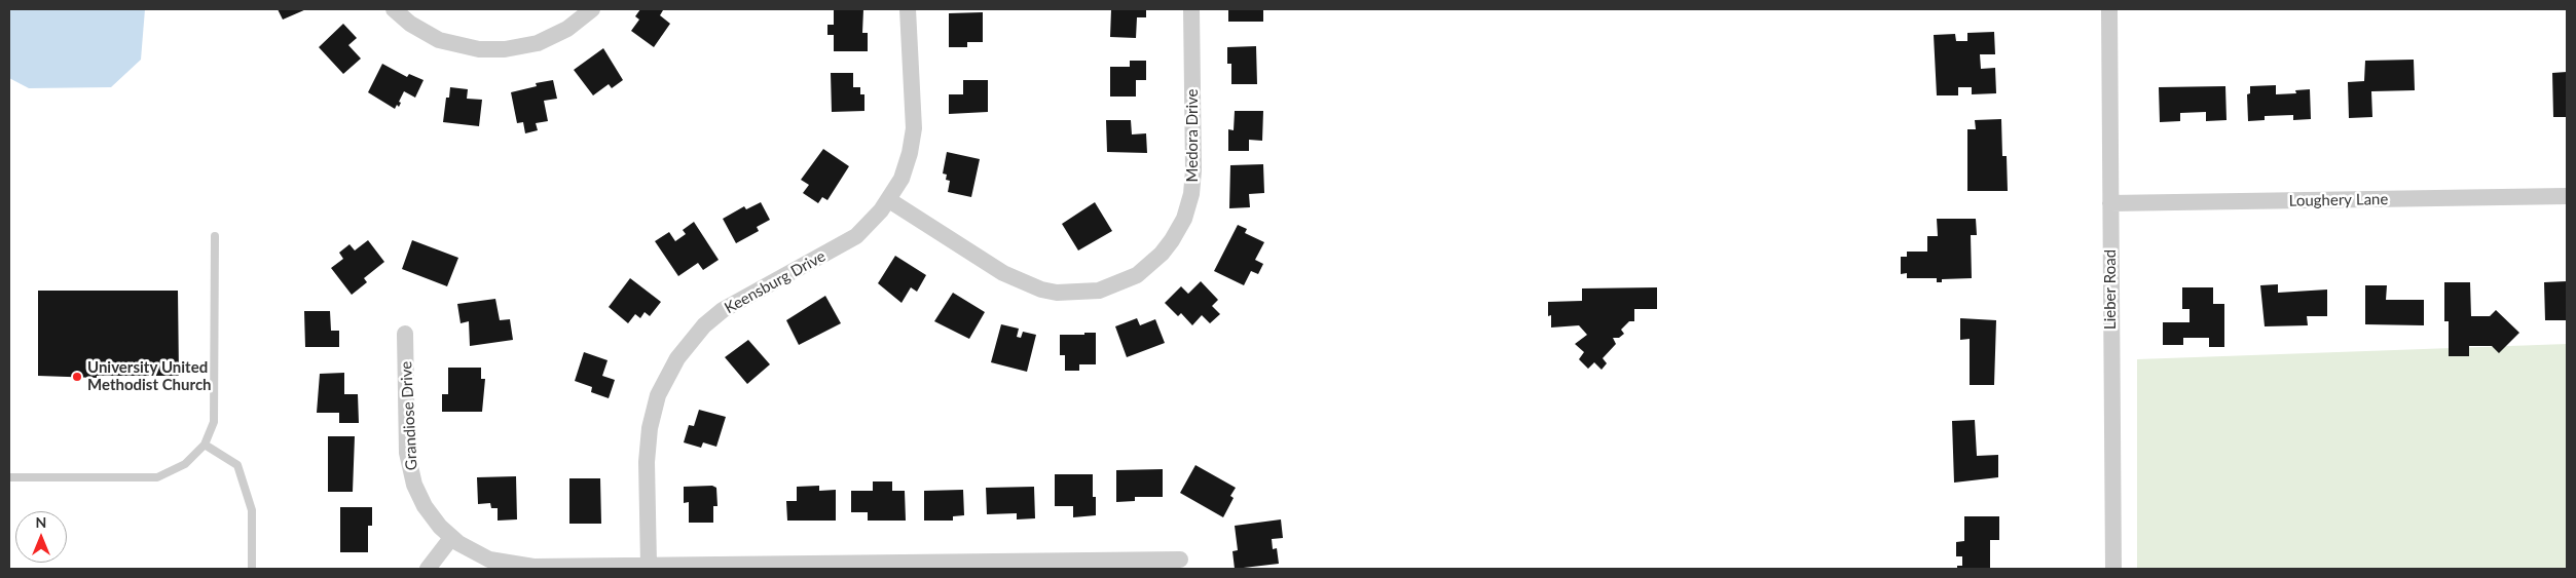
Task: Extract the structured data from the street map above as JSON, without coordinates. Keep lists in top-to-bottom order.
{
  "streets": {
    "street": [
      "Medora Drive",
      "Loughery Lane",
      "Keensburg Drive",
      "Lieber Road",
      "Grandiose Drive"
    ]
  },
  "crossings": [
    ["Medora Drive", "Keensburg Drive"],
    ["Loughery Lane", "Lieber Road"],
    ["Keensburg Drive", "Grandiose Drive"]
  ],
  "places": ["University United Methodist Church"],
  "north": "top"
}
